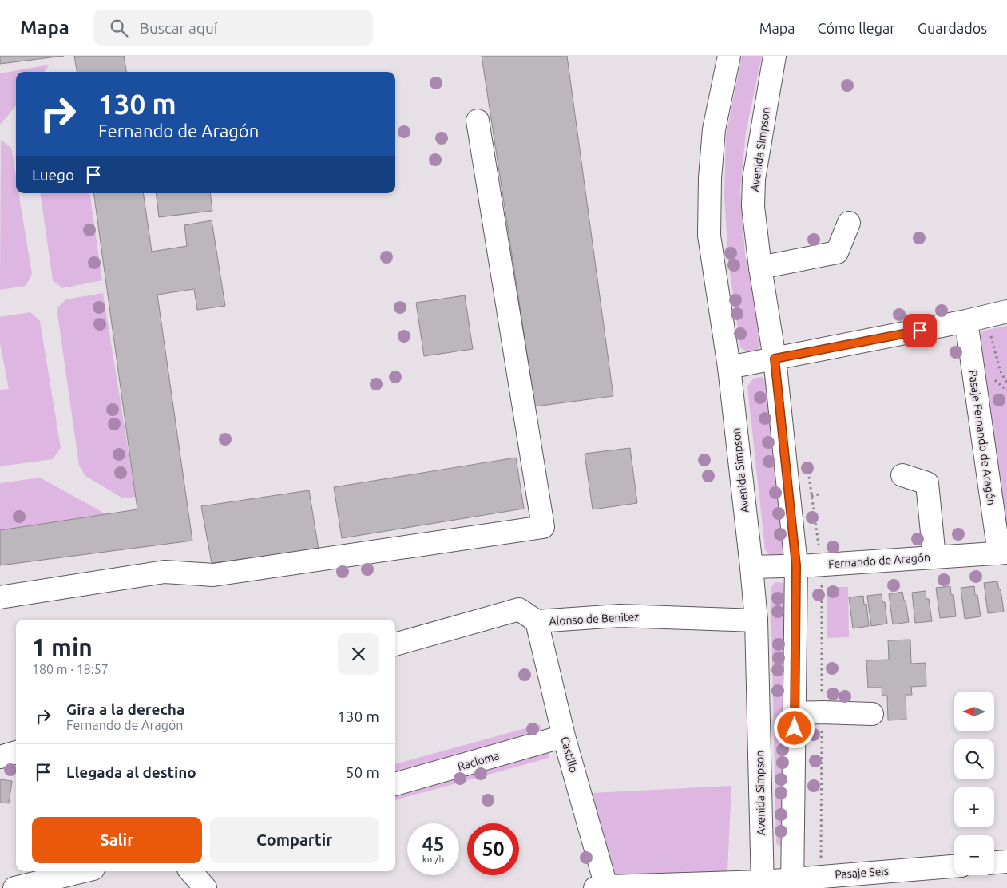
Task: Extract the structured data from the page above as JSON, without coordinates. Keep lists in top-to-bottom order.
{
  "streets": {
    "street": [
      "Avenida Simpson",
      "Pasaje Fernando de Aragón",
      "Fernando de Aragón",
      "Alonso de Benitez",
      "Castillo",
      "Racloma",
      "Pasaje Seis"
    ]
  },
  "crossings": [
    ["Avenida Simpson", "Fernando de Aragón"],
    ["Avenida Simpson", "Alonso de Benitez"],
    ["Avenida Simpson", "Pasaje Seis"],
    ["Pasaje Fernando de Aragón", "Fernando de Aragón"],
    ["Alonso de Benitez", "Castillo"],
    ["Castillo", "Racloma"],
    ["Castillo", "Pasaje Seis"]
  ],
  "north": "left",
  "page": {
    "header": "Mapa",
    "search": "Buscar aquí",
    "nav": ["Mapa", "Cómo llegar", "Guardados"],
    "turn": ["130 m", "Fernando de Aragón"],
    "then": "Luego",
    "heading": ["1 min", "180 m · 18:57"],
    "list": [
      {
        "name": "Gira a la derecha",
        "note": "Fernando de Aragón",
        "value": "130 m"
      },
      {
        "name": "Llegada al destino",
        "value": "50 m"
      }
    ],
    "map_buttons": ["+", "−"],
    "buttons": ["Salir", "Compartir"],
    "speed": "45 km/h",
    "limit": "50"
  }
}
